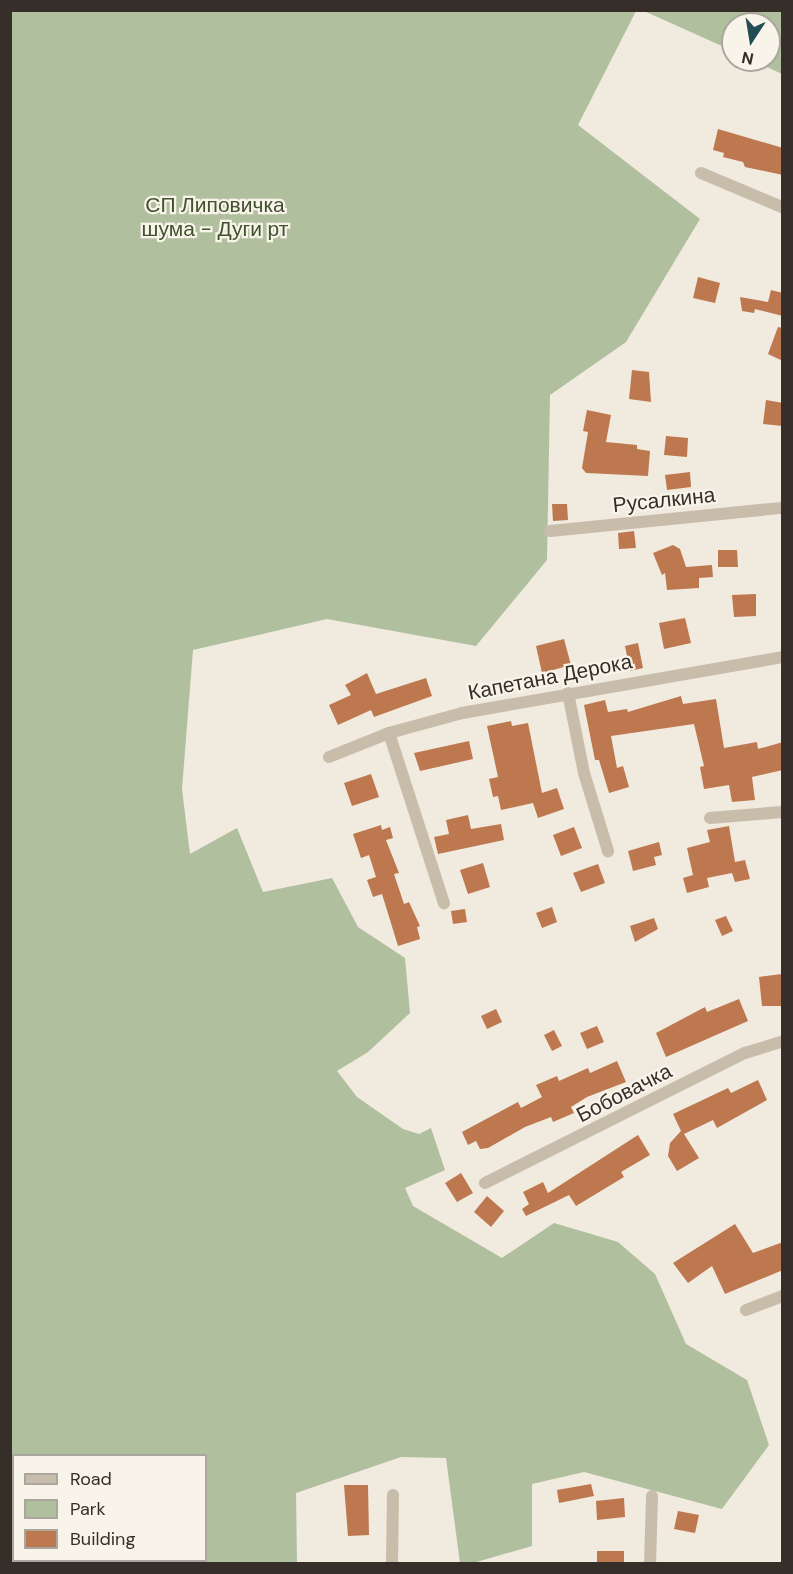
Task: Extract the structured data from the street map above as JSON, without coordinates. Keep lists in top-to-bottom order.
{
  "streets": {
    "street": ["Русалкина", "Капетана Дерока", "Бобовачка"]
  },
  "parks": ["СП Липовичка шума - Дуги рт"],
  "legend": ["Road", "Park", "Building"],
  "north": "bottom"
}
